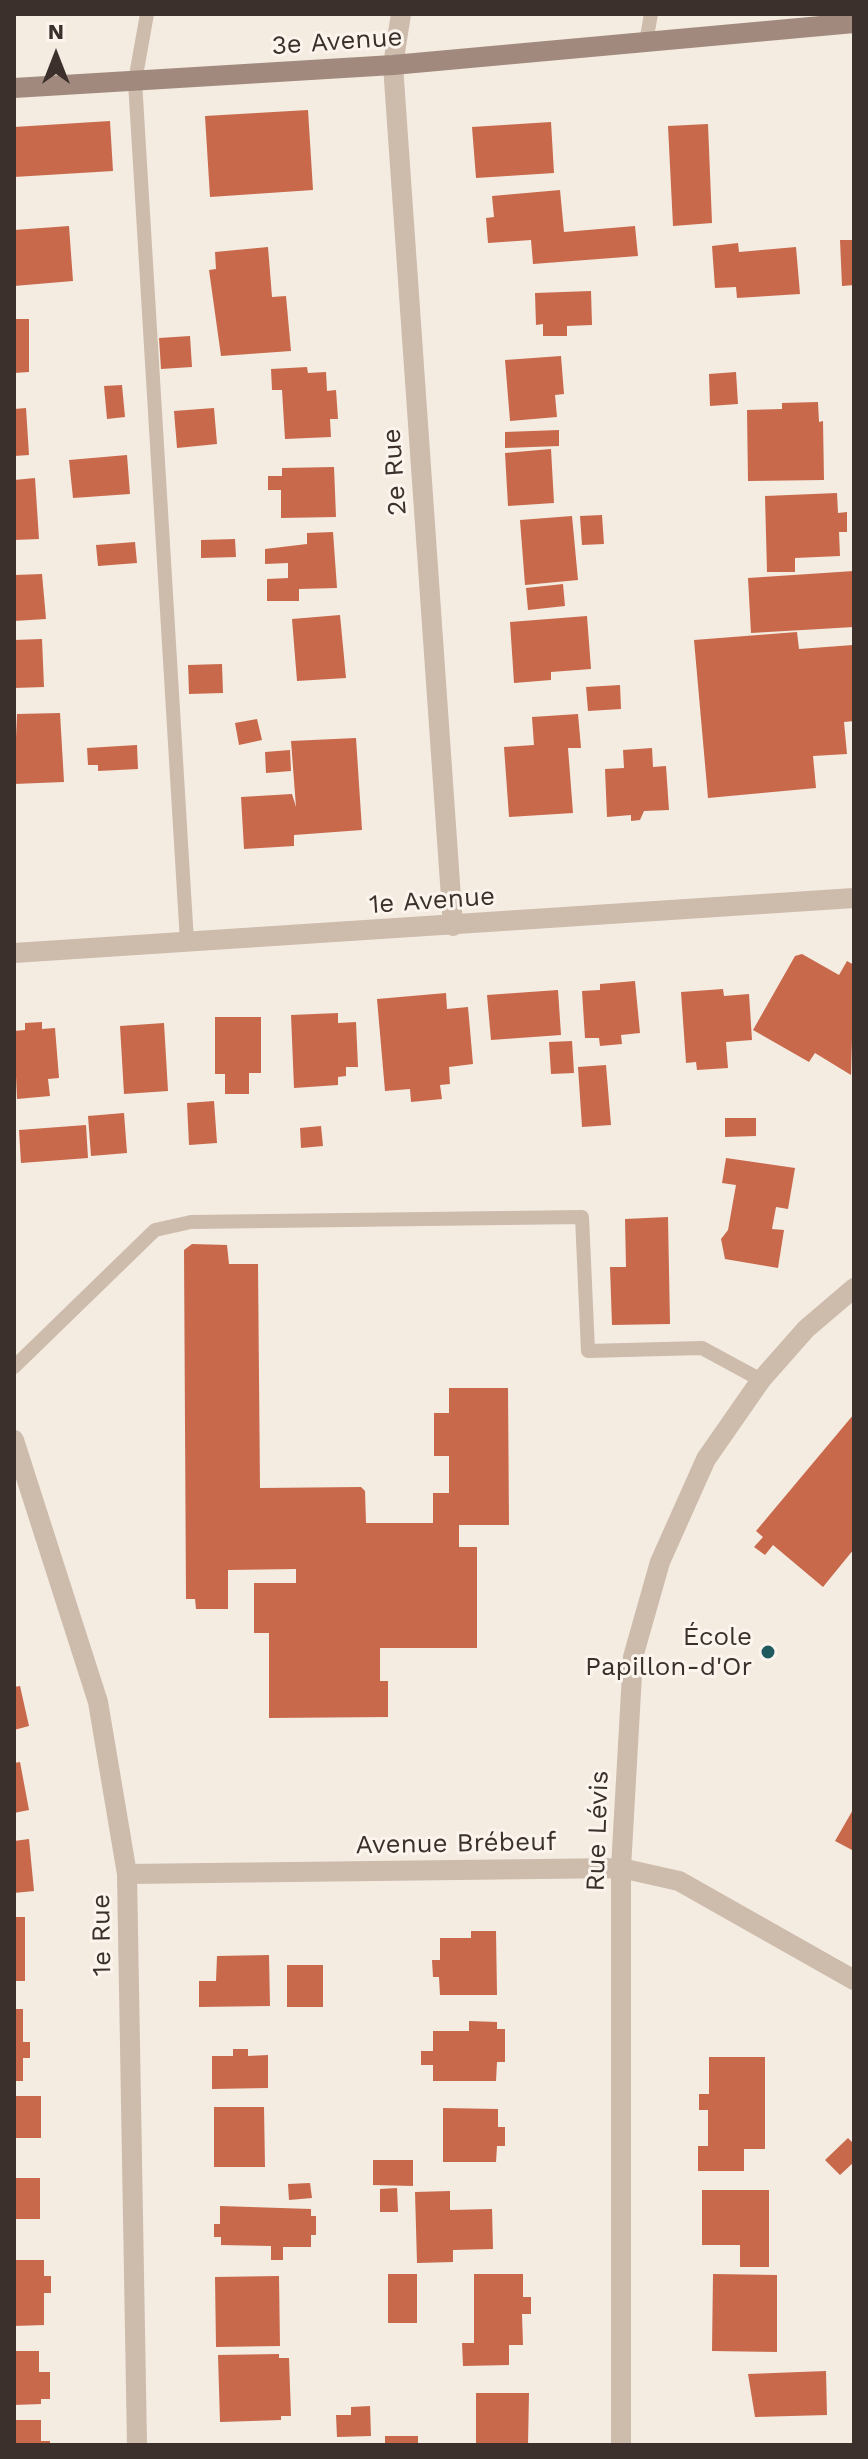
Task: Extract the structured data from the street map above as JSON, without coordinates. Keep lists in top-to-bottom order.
{
  "streets": {
    "main road": ["3e Avenue"],
    "street": [
      "2e Rue",
      "1e Avenue",
      "Rue Lévis",
      "Avenue Brébeuf",
      "1e Rue"
    ]
  },
  "crossings": [
    ["3e Avenue", "2e Rue"],
    ["2e Rue", "1e Avenue"],
    ["Rue Lévis", "Avenue Brébeuf"],
    ["Avenue Brébeuf", "1e Rue"]
  ],
  "places": ["École Papillon-d'Or"],
  "north": "top"
}
